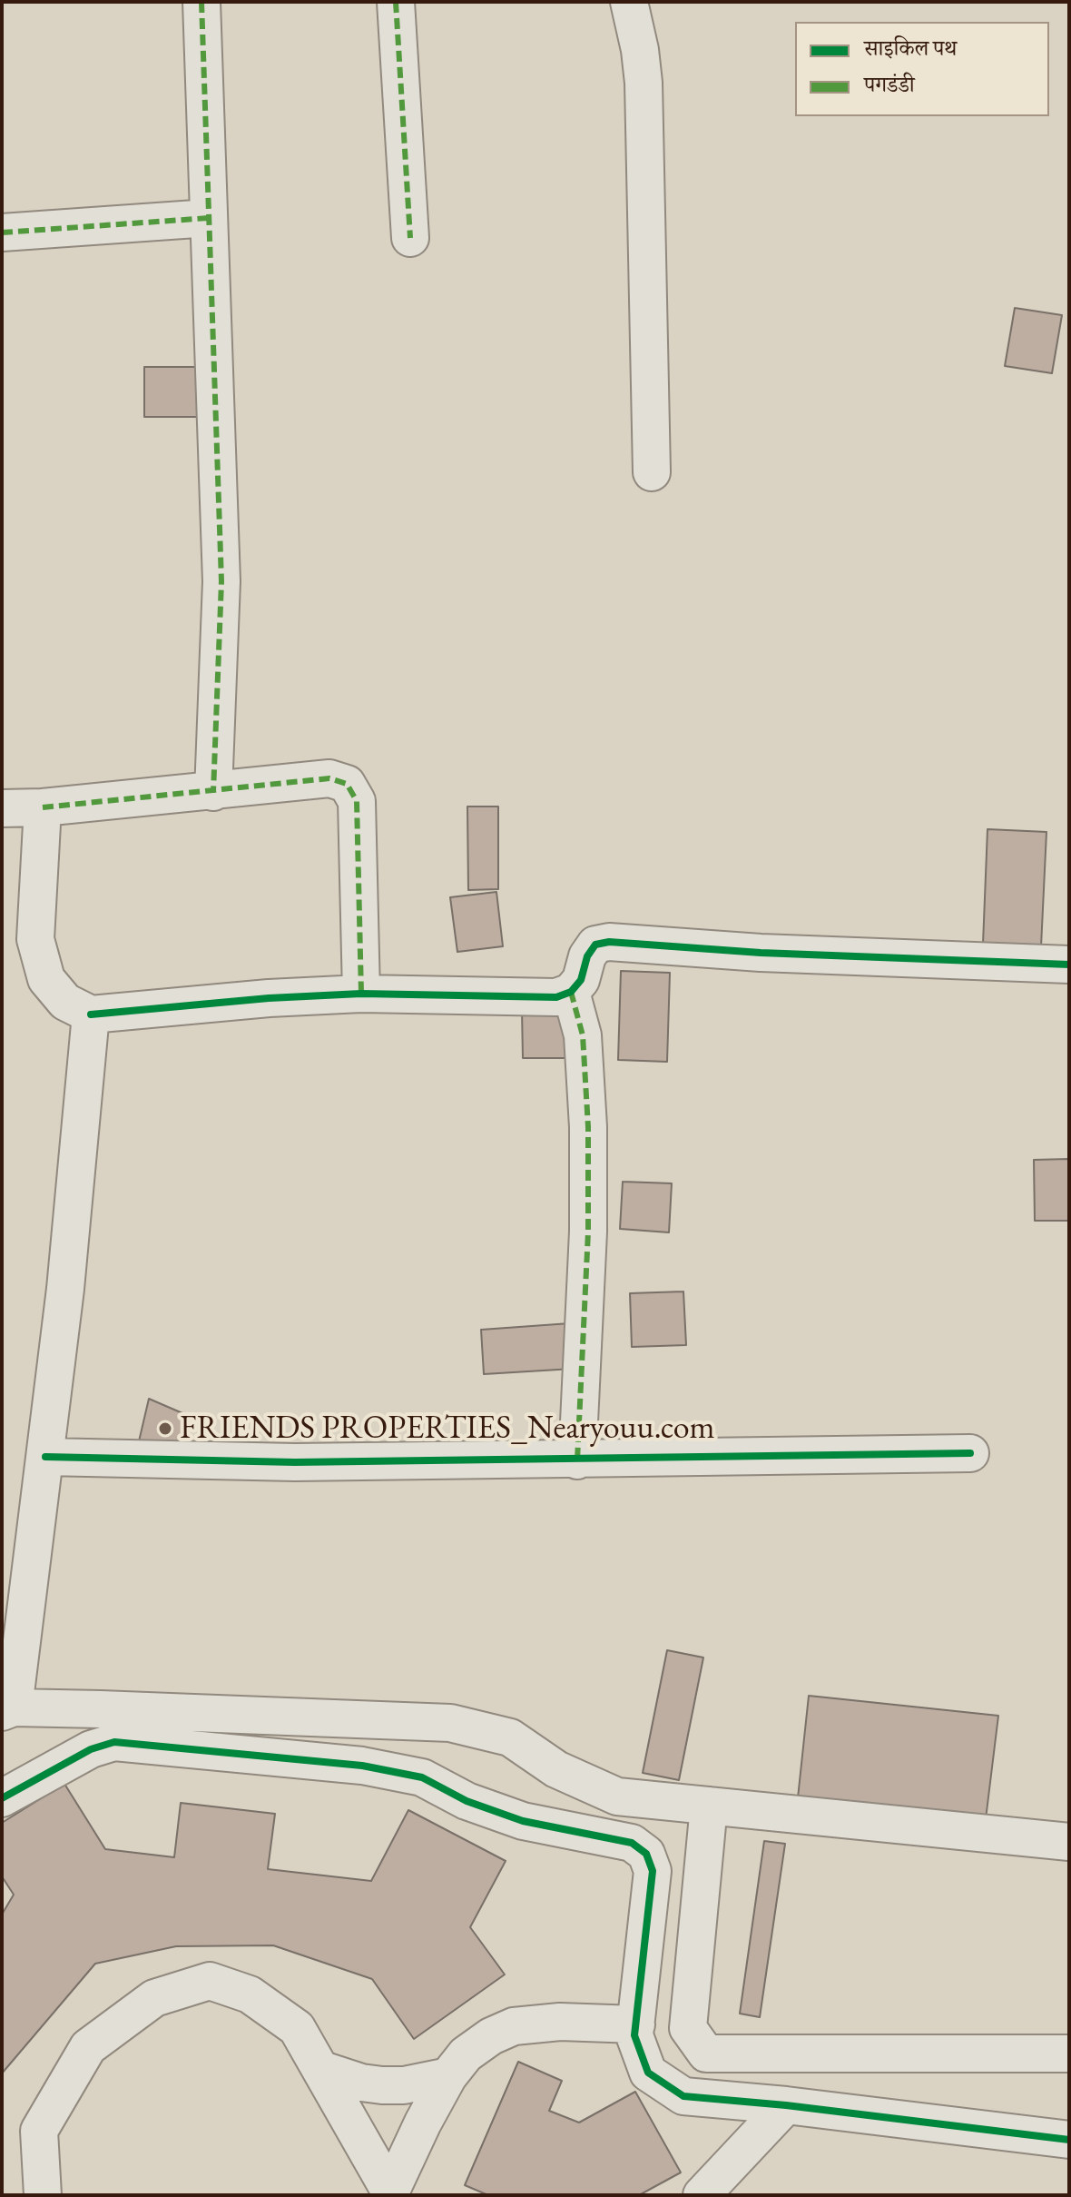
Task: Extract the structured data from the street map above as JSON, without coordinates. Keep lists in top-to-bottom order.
{
  "places": ["FRIENDS PROPERTIES_Nearyouu.com"],
  "legend": ["साइकिल पथ", "पगडंडी"]
}
